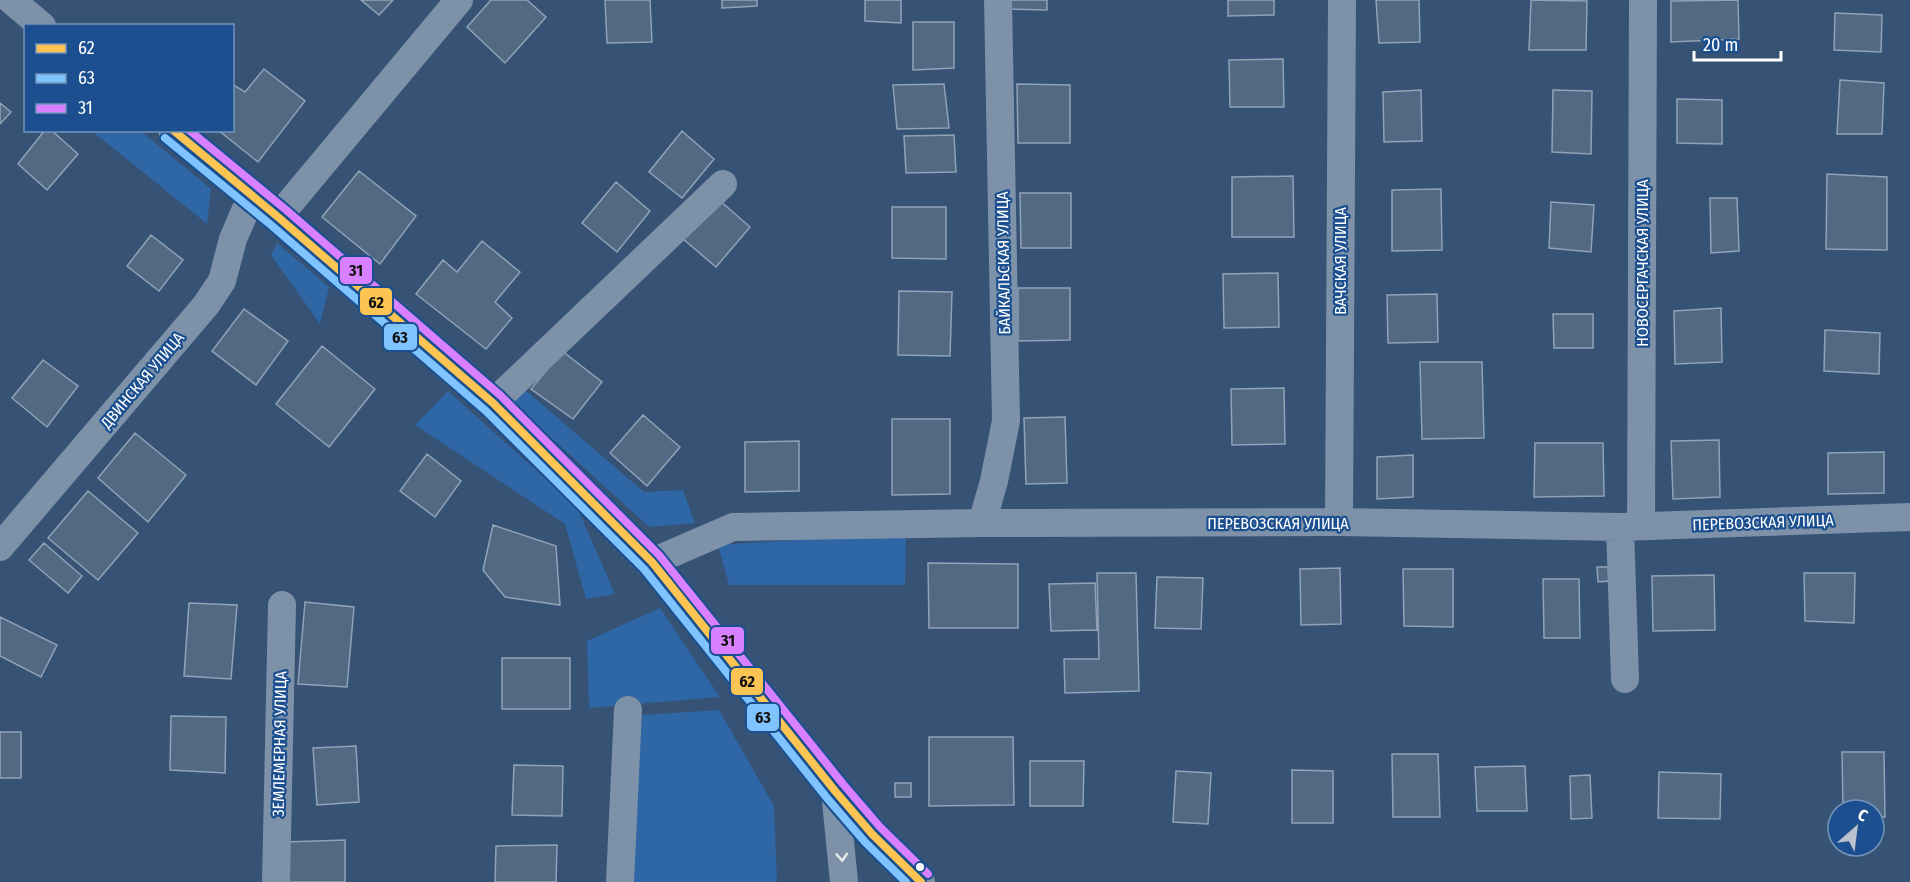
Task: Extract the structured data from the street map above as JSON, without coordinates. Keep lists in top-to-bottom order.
{
  "streets": {
    "street": [
      "ВАЧСКАЯ УЛИЦА",
      "БАЙКАЛЬСКАЯ УЛИЦА",
      "НОВОСЕРГАЧСКАЯ УЛИЦА",
      "ДВИНСКАЯ УЛИЦА",
      "ПЕРЕВОЗСКАЯ УЛИЦА",
      "ЗЕМЛЕМЕРНАЯ УЛИЦА"
    ]
  },
  "crossings": [
    ["ВАЧСКАЯ УЛИЦА", "ПЕРЕВОЗСКАЯ УЛИЦА"],
    ["БАЙКАЛЬСКАЯ УЛИЦА", "ПЕРЕВОЗСКАЯ УЛИЦА"],
    ["НОВОСЕРГАЧСКАЯ УЛИЦА", "ПЕРЕВОЗСКАЯ УЛИЦА"]
  ],
  "lines": ["transit line 62", "transit line 31", "transit line 63"],
  "legend": ["62", "63", "31"],
  "scale_bar": "20 m",
  "north": "top right"
}
